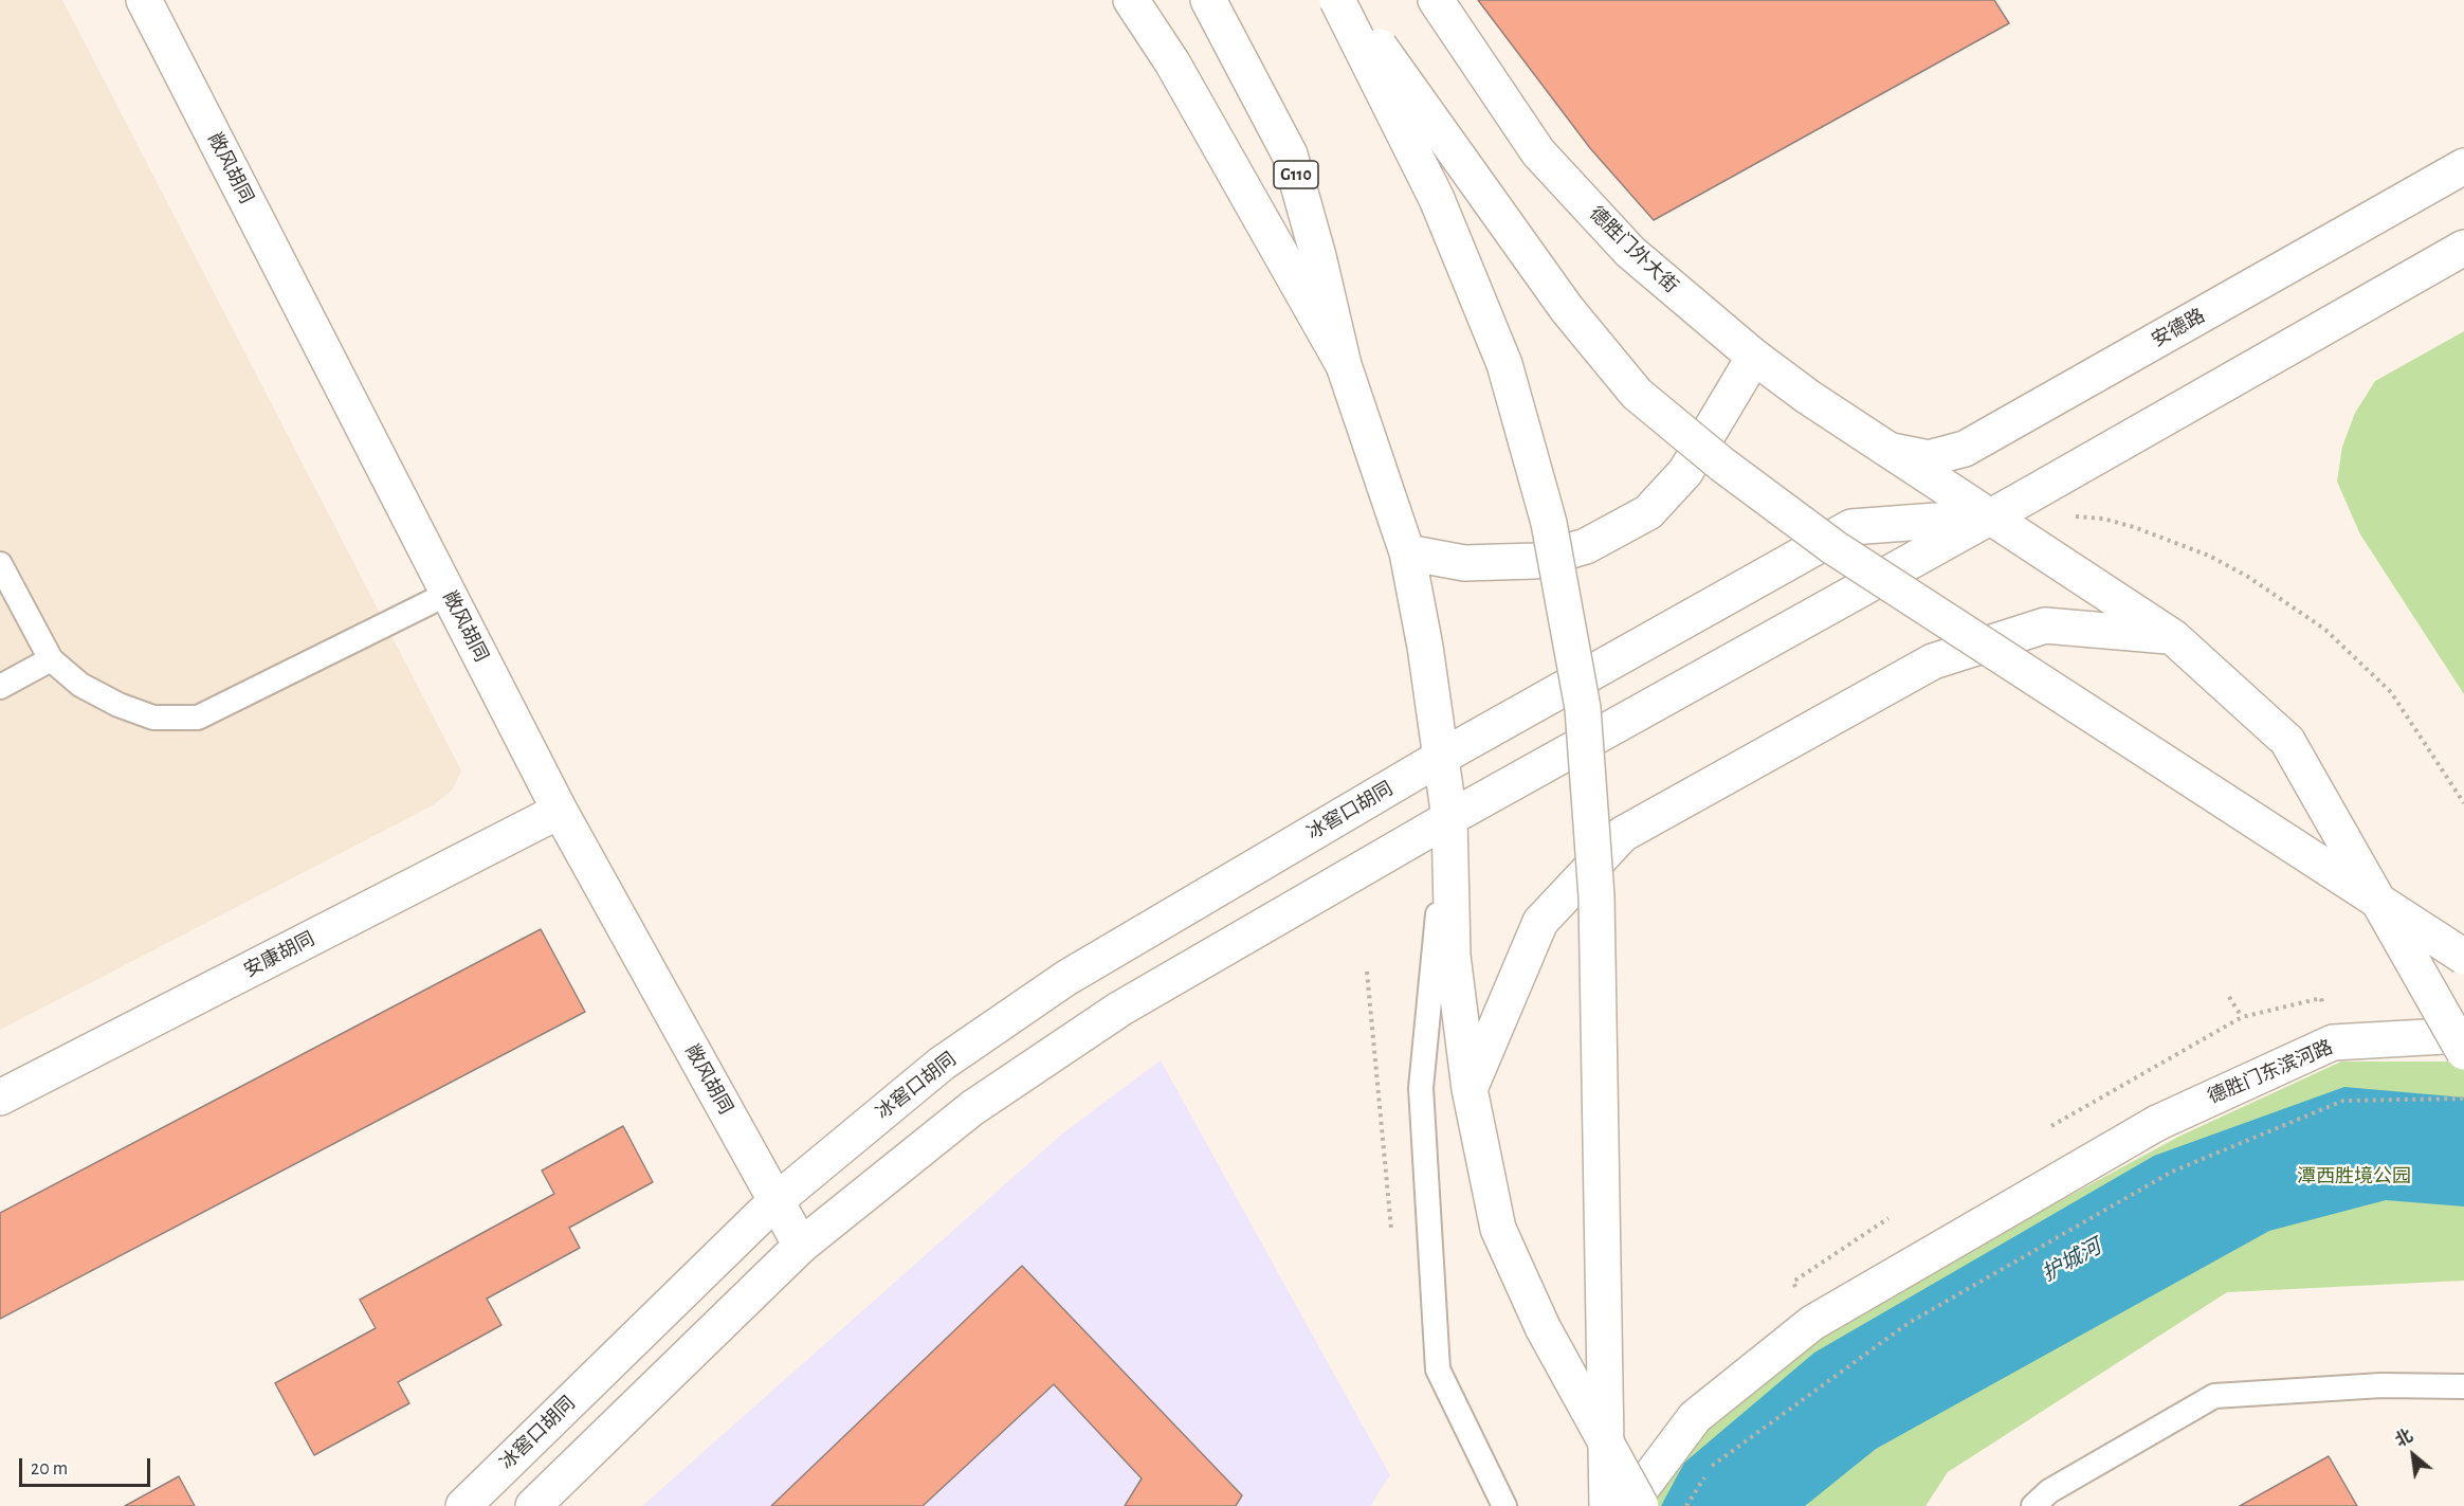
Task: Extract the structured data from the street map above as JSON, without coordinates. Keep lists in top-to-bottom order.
{
  "streets": {
    "main road": [
      "敞风胡同",
      "G110",
      "德胜门外大街",
      "安德路",
      "冰窖口胡同",
      "安康胡同",
      "德胜门东滨河路"
    ]
  },
  "crossings": [
    ["敞风胡同", "冰窖口胡同"],
    ["敞风胡同", "安康胡同"],
    ["德胜门外大街", "安德路"],
    ["德胜门外大街", "冰窖口胡同"]
  ],
  "water": ["护城河"],
  "parks": ["潭西胜境公园"],
  "scale_bar": "20 m",
  "north": "top left"
}
